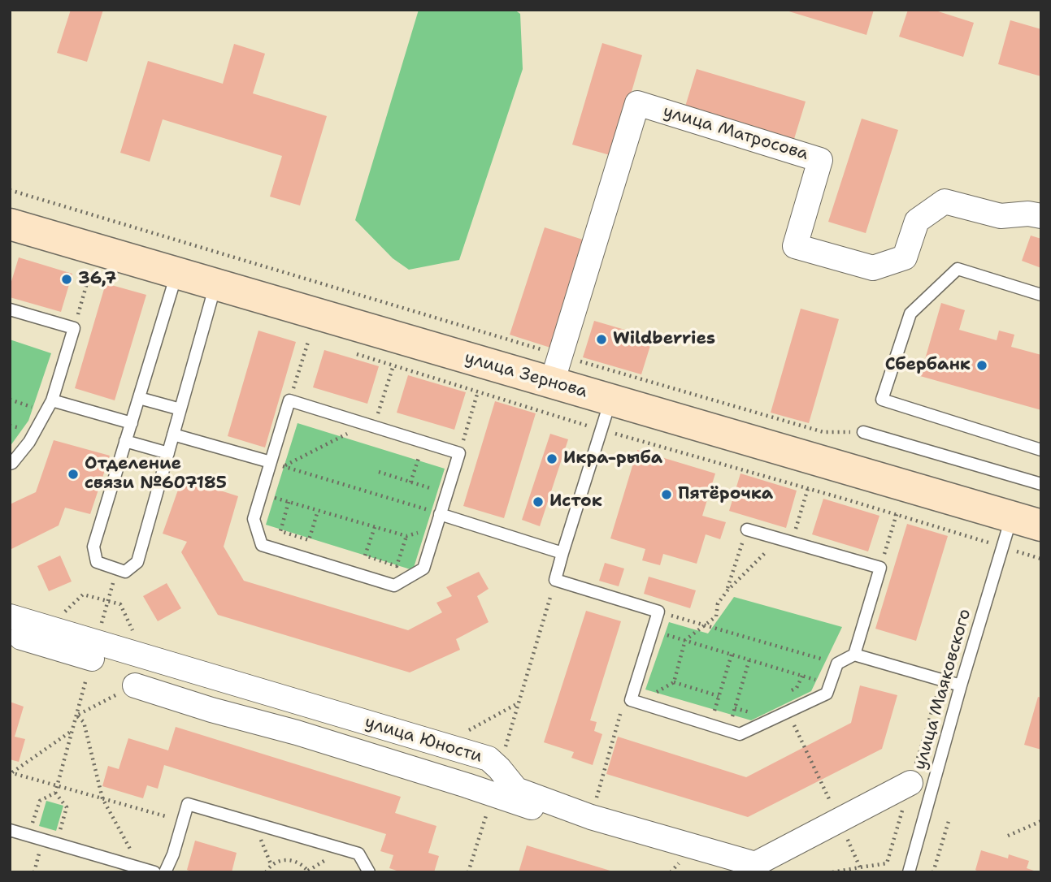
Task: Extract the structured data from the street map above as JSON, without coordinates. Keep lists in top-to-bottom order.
{
  "streets": {
    "main road": ["улица Зернова"],
    "street": ["улица Матросова", "улица Юности"],
    "lane": ["улица Маяковского"]
  },
  "crossings": [
    ["улица Матросова", "улица Зернова"],
    ["улица Зернова", "улица Маяковского"]
  ],
  "places": [
    "36,7",
    "Wildberries",
    "Сбербанк",
    "Икра-рыба",
    "Отделение связи №607185",
    "Пятёрочка",
    "Исток"
  ]
}
